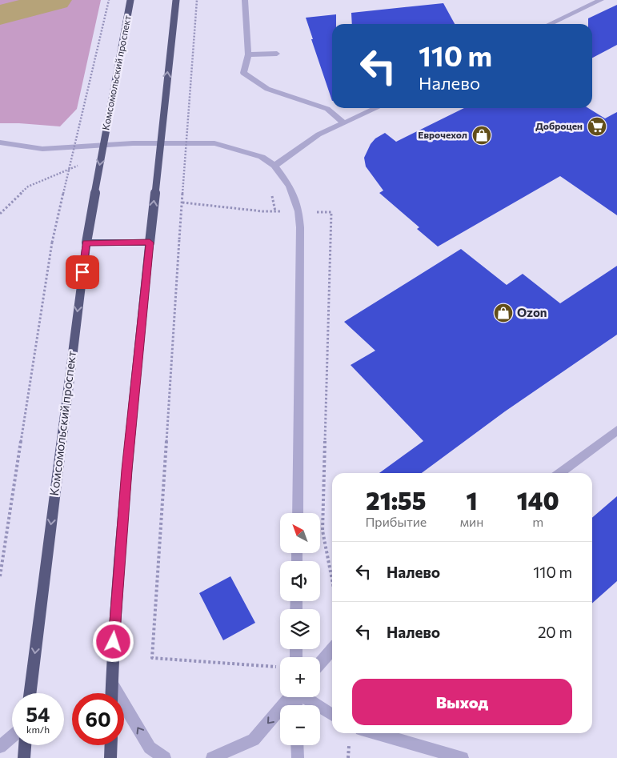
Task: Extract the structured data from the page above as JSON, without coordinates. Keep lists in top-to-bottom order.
{
  "streets": {
    "main road": ["Комсомольский проспект"]
  },
  "places": {
    "supermarket": ["Доброцен"],
    "shop": ["Еврочехол", "Ozon"]
  },
  "north": "top left",
  "page": {
    "turn": ["110 m", "Налево"],
    "eta": [
      "21:55",
      "Прибытие",
      "1",
      "мин",
      "140",
      "m"
    ],
    "map_buttons": ["+", "−"],
    "list": [
      {
        "name": "Налево",
        "value": "110 m"
      },
      {
        "name": "Налево",
        "value": "20 m"
      }
    ],
    "buttons": "Выход",
    "speed": "54 km/h",
    "limit": "60"
  }
}
